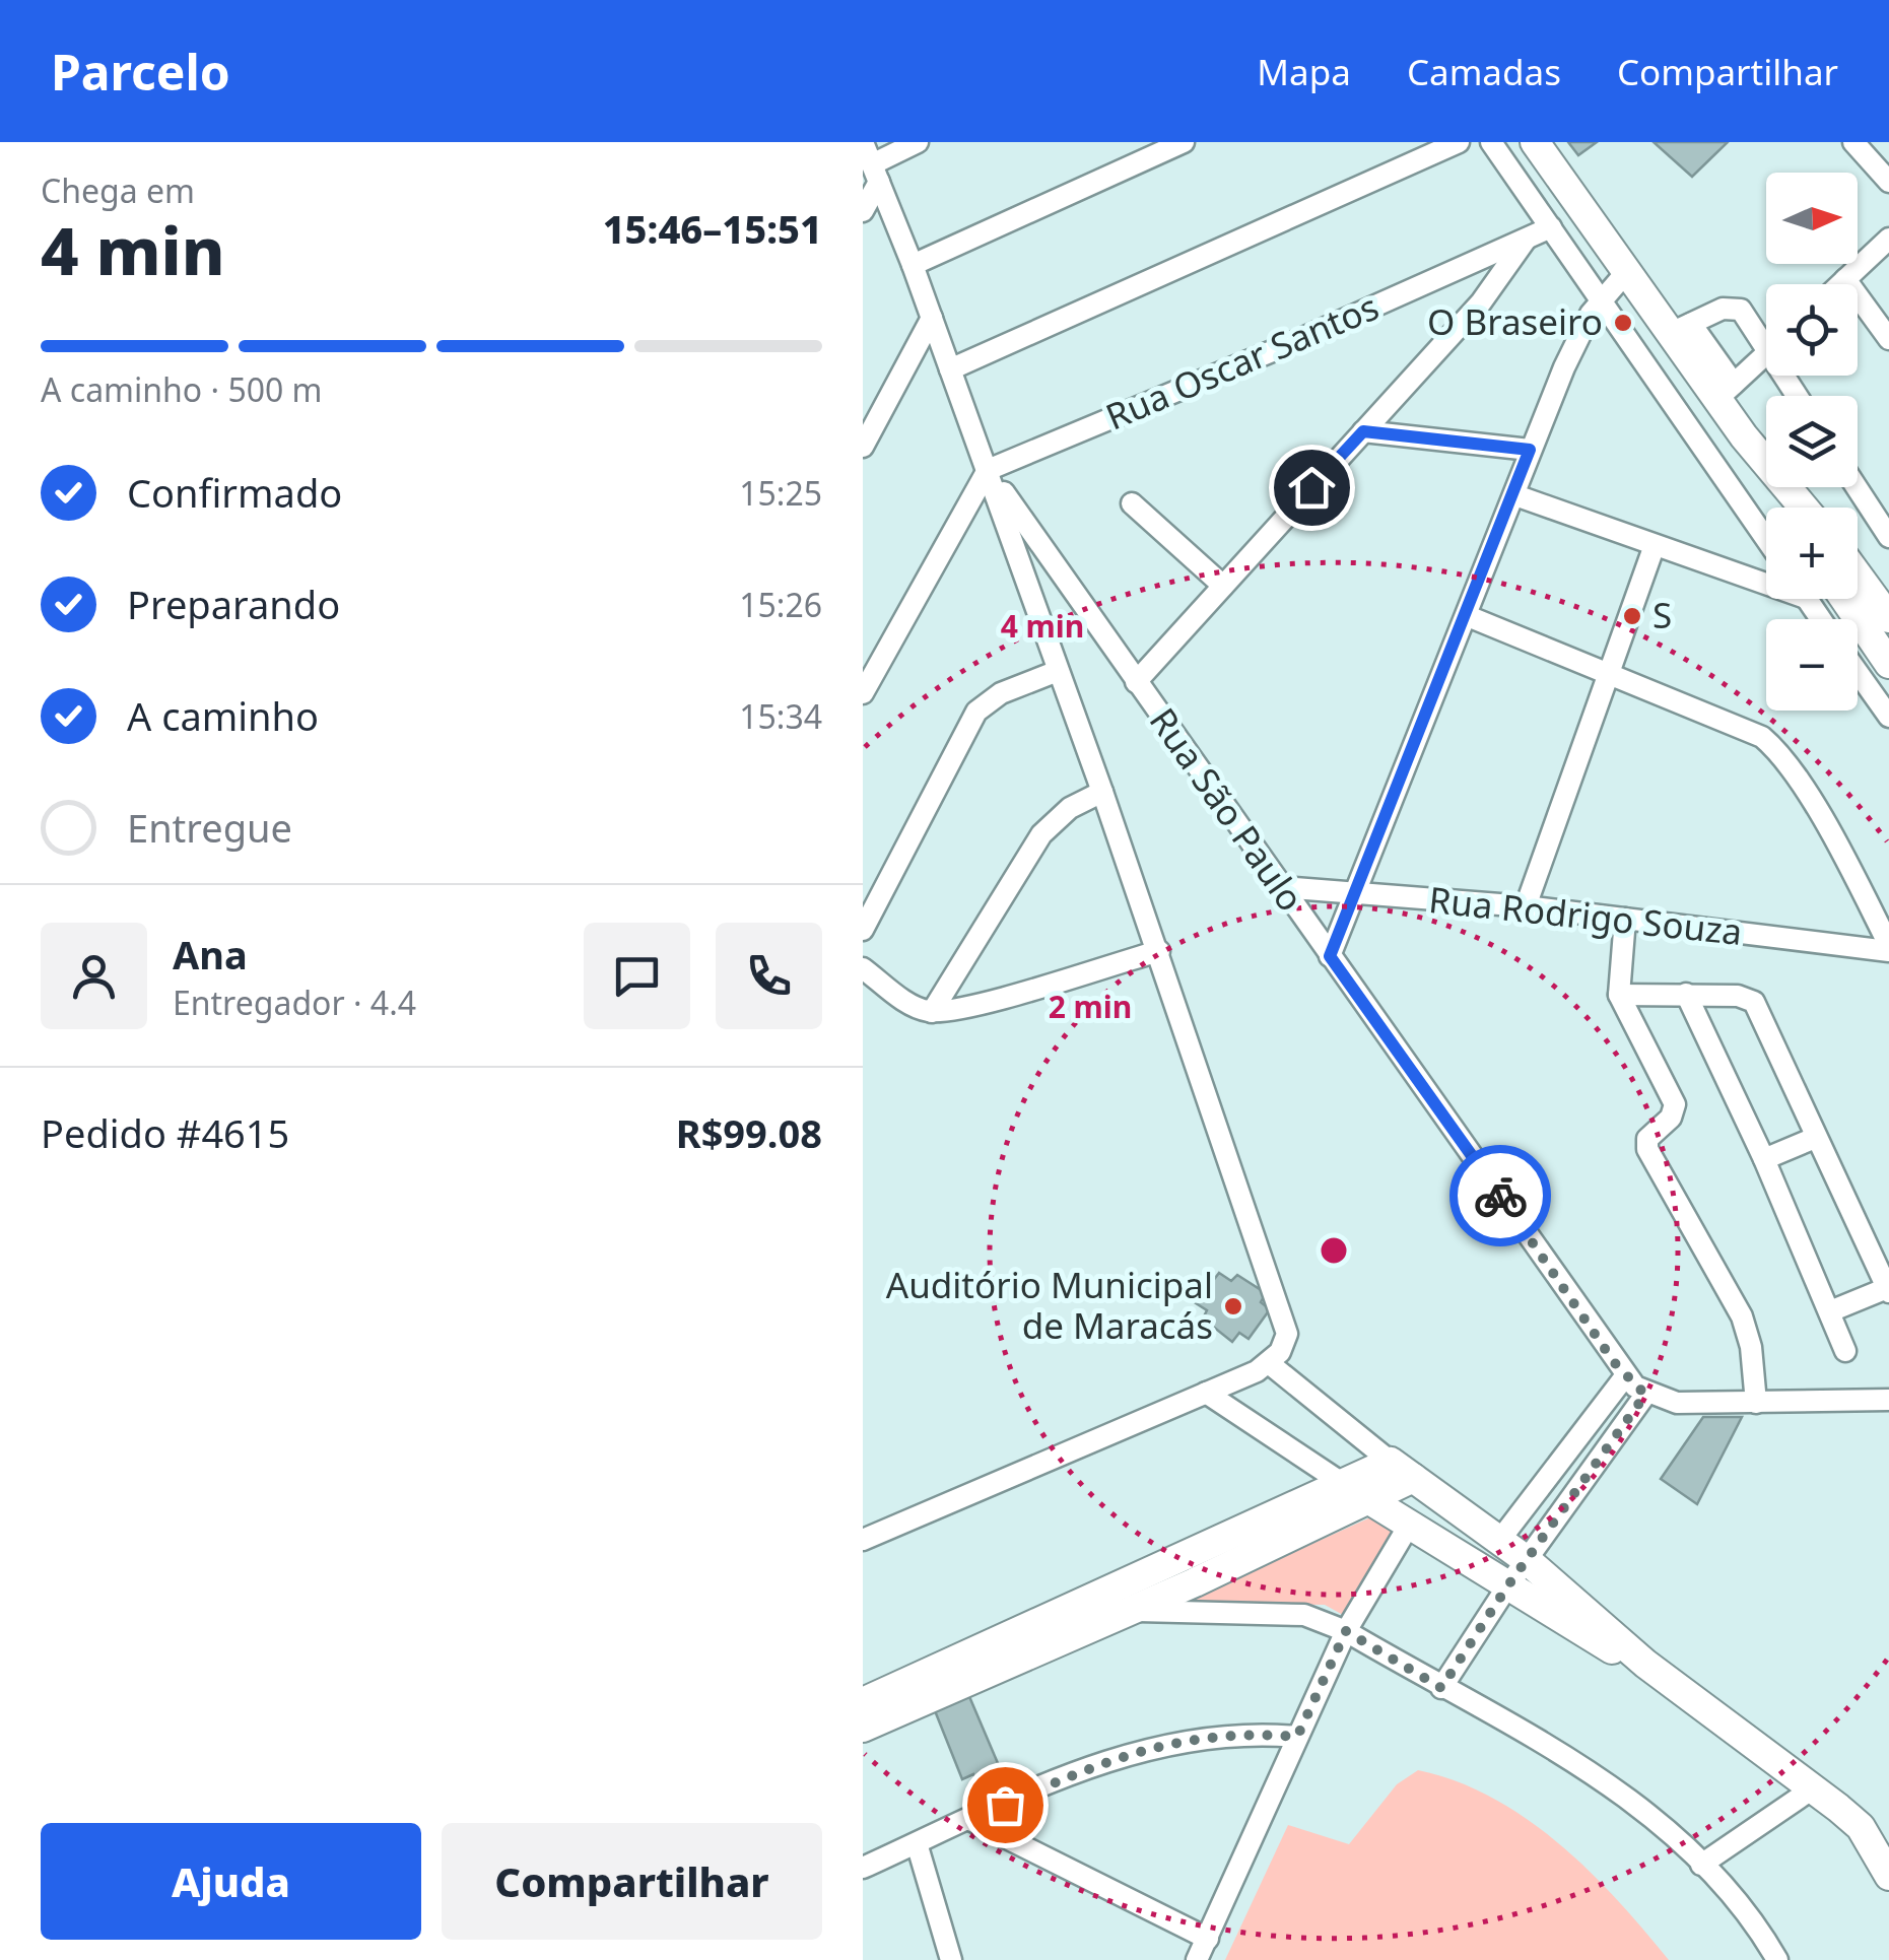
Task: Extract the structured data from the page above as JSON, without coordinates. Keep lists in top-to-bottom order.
{
  "streets": {
    "street": ["Rua Oscar Santos", "Rua São Paulo", "Rua Rodrigo Souza"]
  },
  "crossings": [
    ["Rua Oscar Santos", "Rua São Paulo"],
    ["Rua São Paulo", "Rua Rodrigo Souza"]
  ],
  "places": ["O Braseiro", "S", "Auditório Municipal de Maracás"],
  "north": "right",
  "page": {
    "header": "Parcelo",
    "nav": ["Mapa", "Camadas", "Compartilhar"],
    "heading": ["4 min", "Chega em", "15:46–15:51"],
    "panel": [
      "Ana",
      "Entregador · 4.4",
      "Pedido #4615",
      "R$99.08"
    ],
    "map_buttons": ["+", "−"],
    "bar": "A caminho · 500 m",
    "list": [
      ["Confirmado", "15:25"],
      ["Preparando", "15:26"],
      ["A caminho", "15:34"],
      "Entregue"
    ],
    "buttons": ["Ajuda", "Compartilhar"]
  },
  "rings": ["4 min", "2 min"]
}
